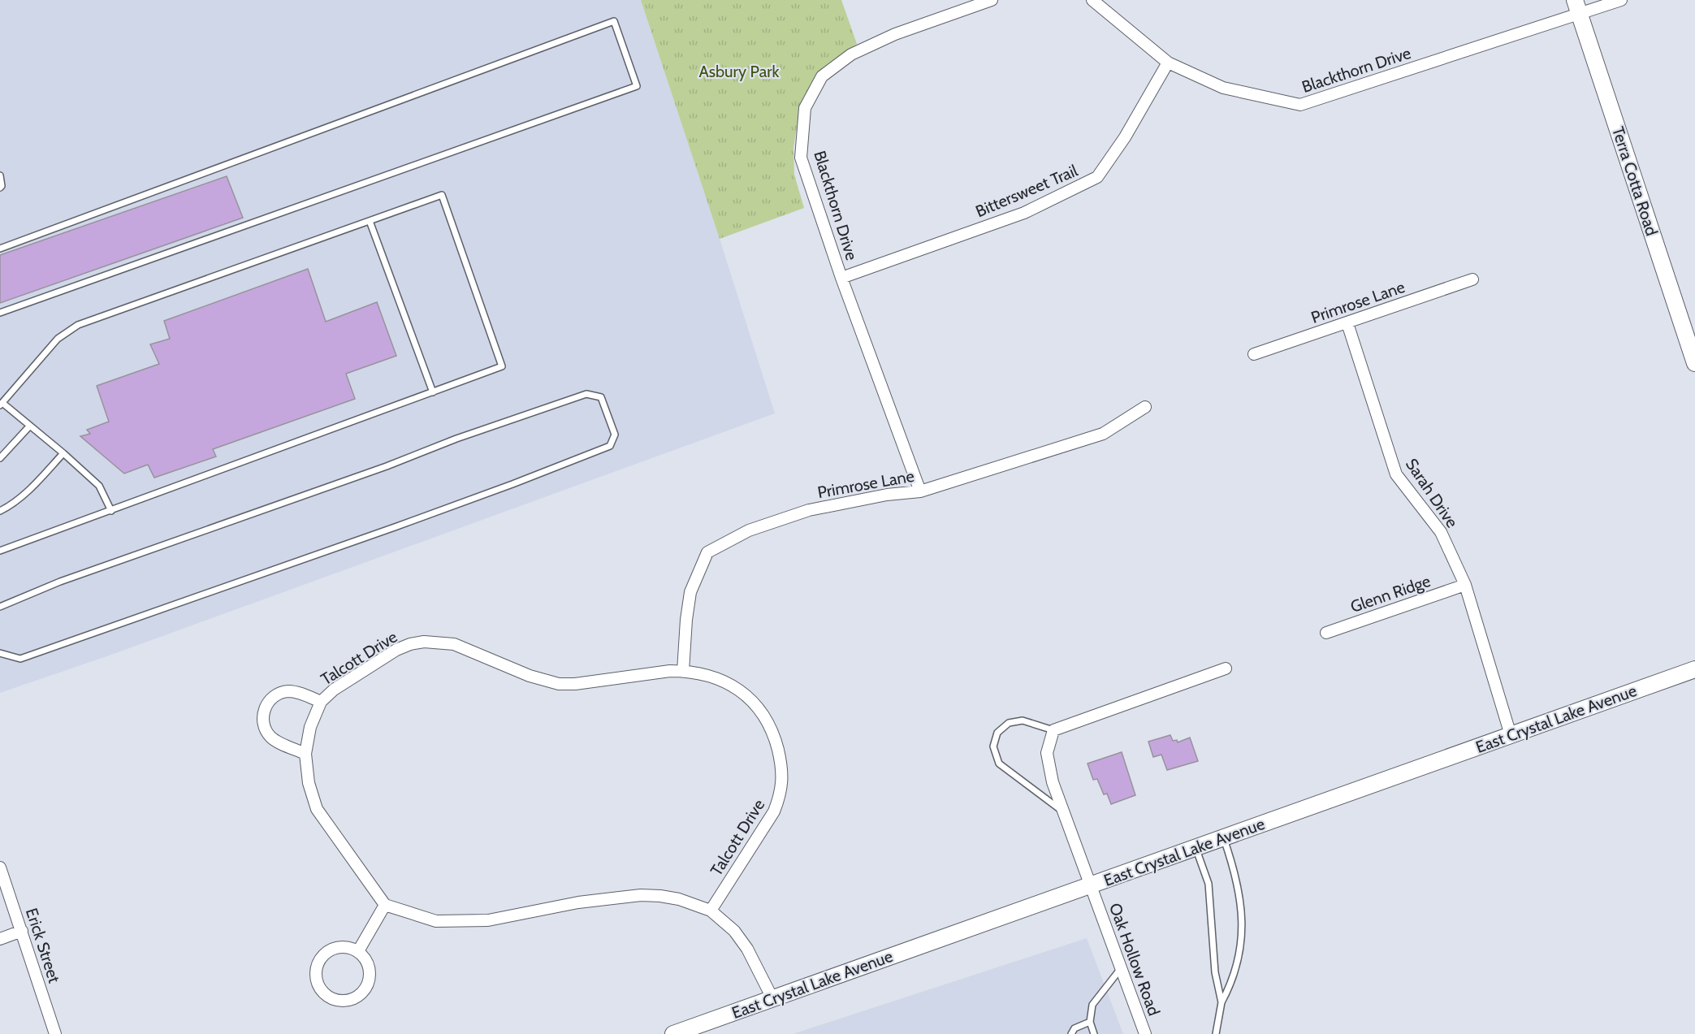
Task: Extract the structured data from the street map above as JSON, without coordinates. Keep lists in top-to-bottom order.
{
  "streets": {
    "street": [
      "Blackthorn Drive",
      "Terra Cotta Road",
      "Bittersweet Trail",
      "Primrose Lane",
      "Sarah Drive",
      "Glenn Ridge",
      "Talcott Drive",
      "East Crystal Lake Avenue",
      "Erick Street",
      "Oak Hollow Road"
    ]
  },
  "crossings": [
    ["Blackthorn Drive", "Terra Cotta Road"],
    ["Blackthorn Drive", "Bittersweet Trail"],
    ["Blackthorn Drive", "Primrose Lane"],
    ["Primrose Lane", "Sarah Drive"],
    ["Primrose Lane", "Talcott Drive"],
    ["Sarah Drive", "Glenn Ridge"],
    ["Sarah Drive", "East Crystal Lake Avenue"],
    ["East Crystal Lake Avenue", "Oak Hollow Road"]
  ],
  "parks": ["Asbury Park"]
}
